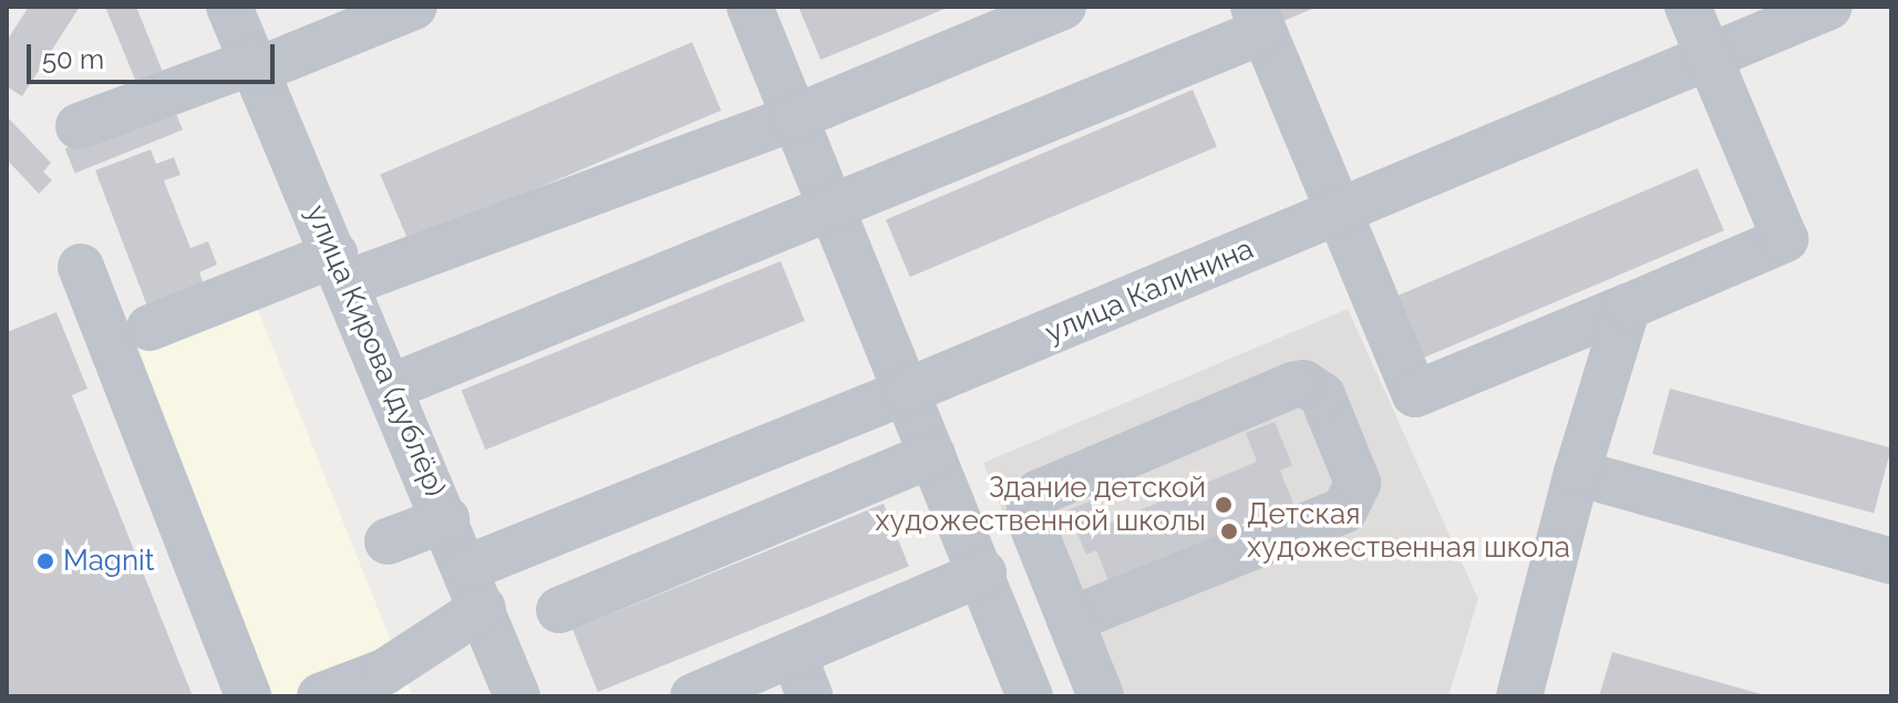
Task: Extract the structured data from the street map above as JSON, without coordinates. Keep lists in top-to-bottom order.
{
  "streets": {
    "street": ["улица Калинина", "улица Кирова (дублёр)"]
  },
  "crossings": [
    ["улица Калинина", "улица Кирова (дублёр)"]
  ],
  "places": ["Здание детской художественной школы", "Детская художественная школа", "Magnit"],
  "scale_bar": "50 m"
}
